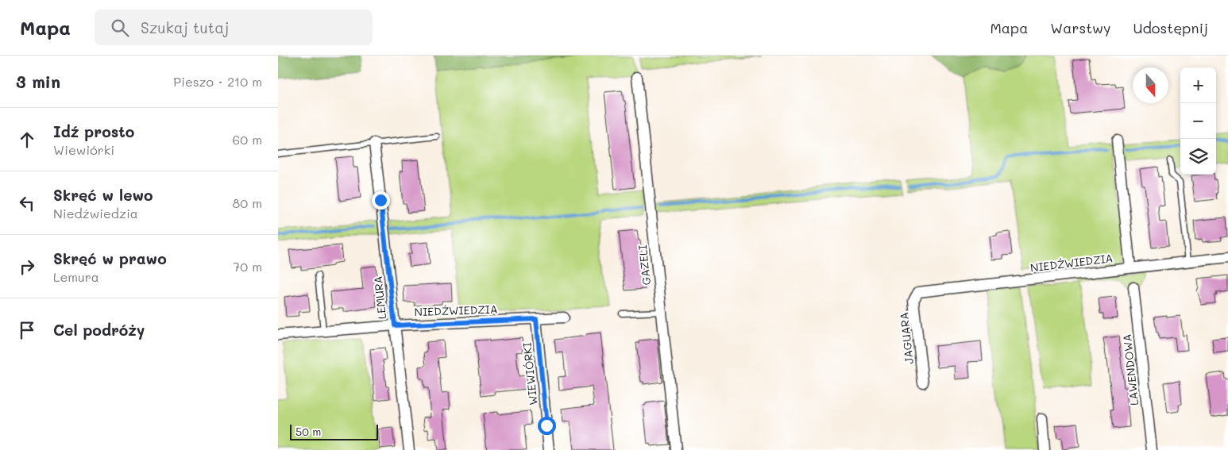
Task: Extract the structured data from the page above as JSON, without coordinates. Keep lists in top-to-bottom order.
{
  "streets": {
    "street": [
      "NIEDŹWIEDZIA",
      "GAZELI",
      "LEMURA",
      "JAGUARA",
      "LAWENDOWA",
      "WIEWIÓRKI"
    ]
  },
  "crossings": [
    ["NIEDŹWIEDZIA", "LEMURA"],
    ["NIEDŹWIEDZIA", "JAGUARA"],
    ["NIEDŹWIEDZIA", "WIEWIÓRKI"]
  ],
  "scale_bar": "50 m",
  "north": "bottom",
  "page": {
    "header": "Mapa",
    "search": "Szukaj tutaj",
    "nav": ["Mapa", "Warstwy", "Udostępnij"],
    "heading": ["3 min", "Pieszo · 210 m"],
    "map_buttons": ["+", "−"],
    "list": [
      ["Idź prosto", "Wiewiórki", "60 m"],
      ["Skręć w lewo", "Niedźwiedzia", "80 m"],
      ["Skręć w prawo", "Lemura", "70 m"],
      "Cel podróży"
    ],
    "scale": "50 m"
  }
}
